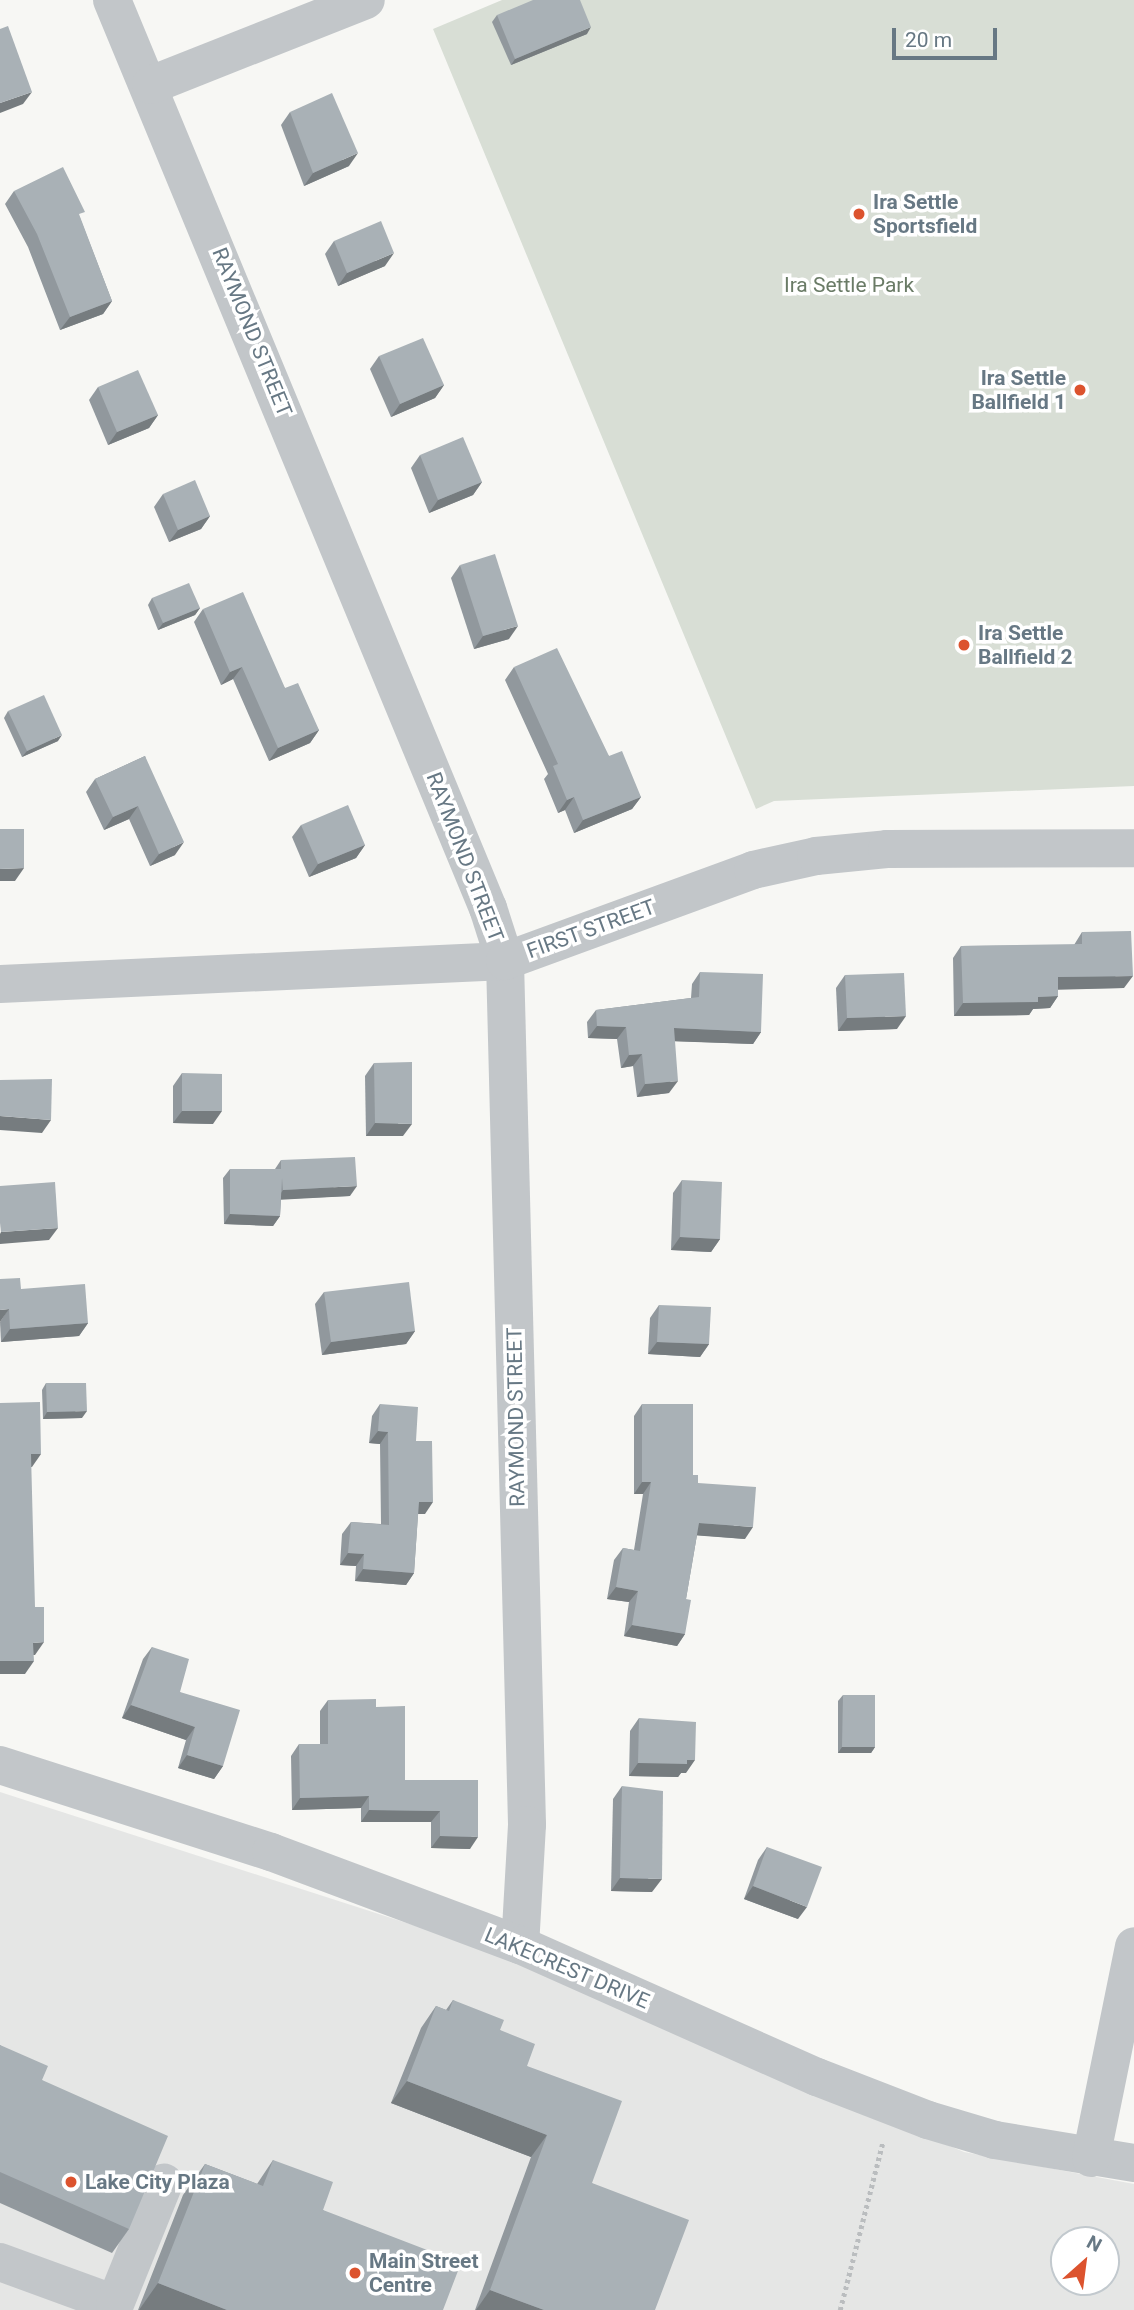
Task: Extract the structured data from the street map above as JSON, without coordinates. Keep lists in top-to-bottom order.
{
  "streets": {
    "street": ["RAYMOND STREET", "FIRST STREET", "LAKECREST DRIVE"]
  },
  "crossings": [
    ["RAYMOND STREET", "FIRST STREET"],
    ["RAYMOND STREET", "LAKECREST DRIVE"]
  ],
  "parks": ["Ira Settle Park"],
  "places": [
    "Ira Settle Sportsfield",
    "Ira Settle Ballfield 1",
    "Ira Settle Ballfield 2",
    "Lake City Plaza",
    "Main Street Centre"
  ],
  "scale_bar": "20 m",
  "north": "top right"
}
